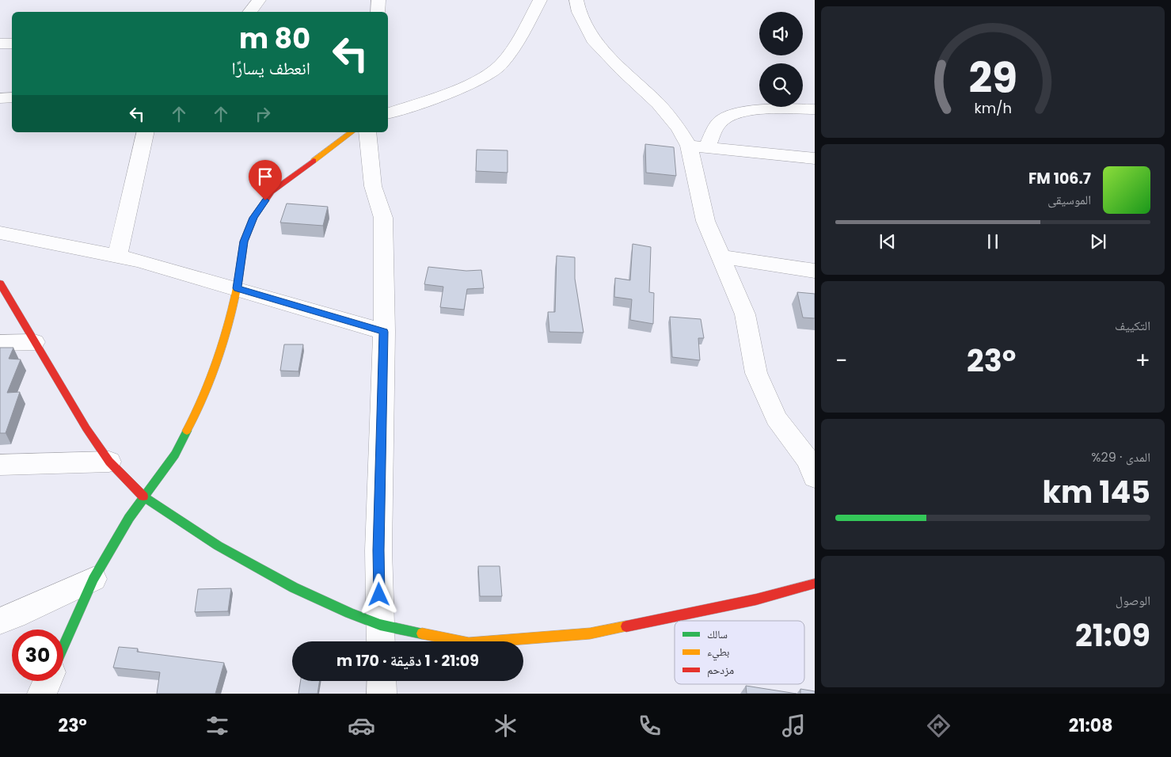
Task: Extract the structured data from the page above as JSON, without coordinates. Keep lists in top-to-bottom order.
{
  "legend": ["سالك", "بطيء", "مزدحم"],
  "page": {
    "turn": ["80 m", "انعطف يسارًا"],
    "song": ["106.7 FM", "الموسيقى"],
    "tile": [
      "التكييف",
      ["المدى · 29%", "145 km"],
      ["الوصول", "21:09"]
    ],
    "heat": ["−", "23°", "+"],
    "limit": "30",
    "trip": "21:09 · 1 دقيقة · 170 m",
    "tabs": ["21:08", "23°"],
    "gauge": ["29", "km/h"]
  }
}
